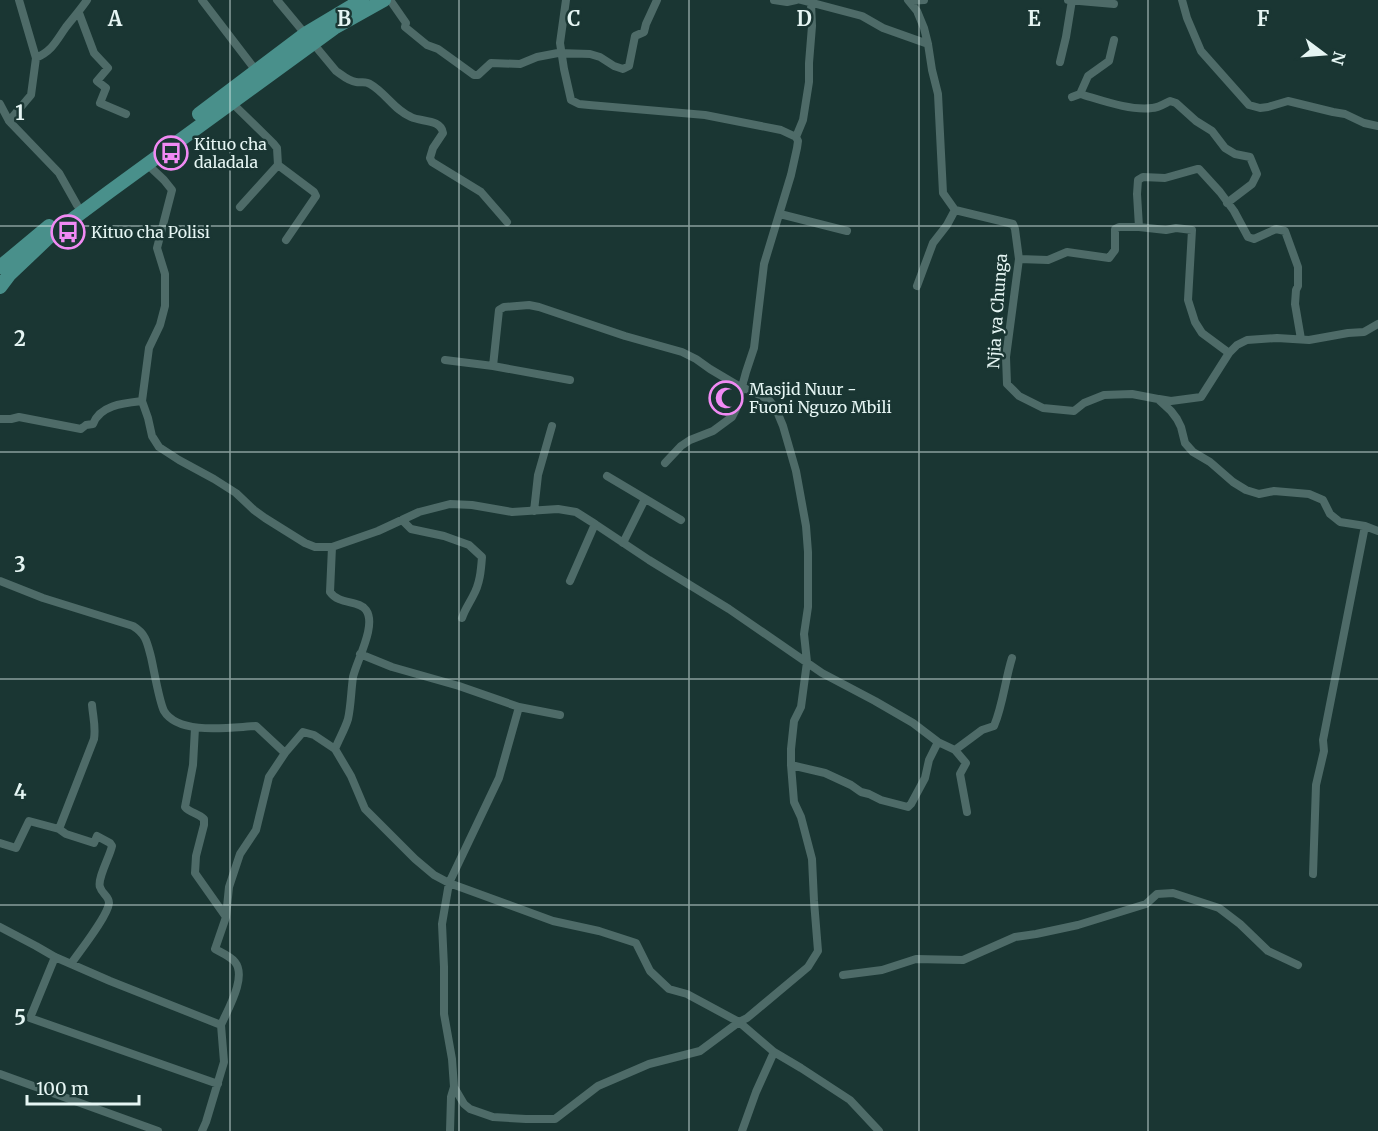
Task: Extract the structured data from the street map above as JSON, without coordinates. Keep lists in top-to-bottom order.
{
  "streets": {
    "street": ["Njia ya Chunga"]
  },
  "places": {
    "bus stop": ["Kituo cha daladala", "Kituo cha Polisi"],
    "mosque": ["Masjid Nuur - Fuoni Nguzo Mbili"]
  },
  "scale_bar": "100 m",
  "north": "right",
  "grid": {
    "columns": [
      "A",
      "B",
      "C",
      "D",
      "E",
      "F"
    ],
    "rows": [
      "1",
      "2",
      "3",
      "4",
      "5"
    ]
  }
}
